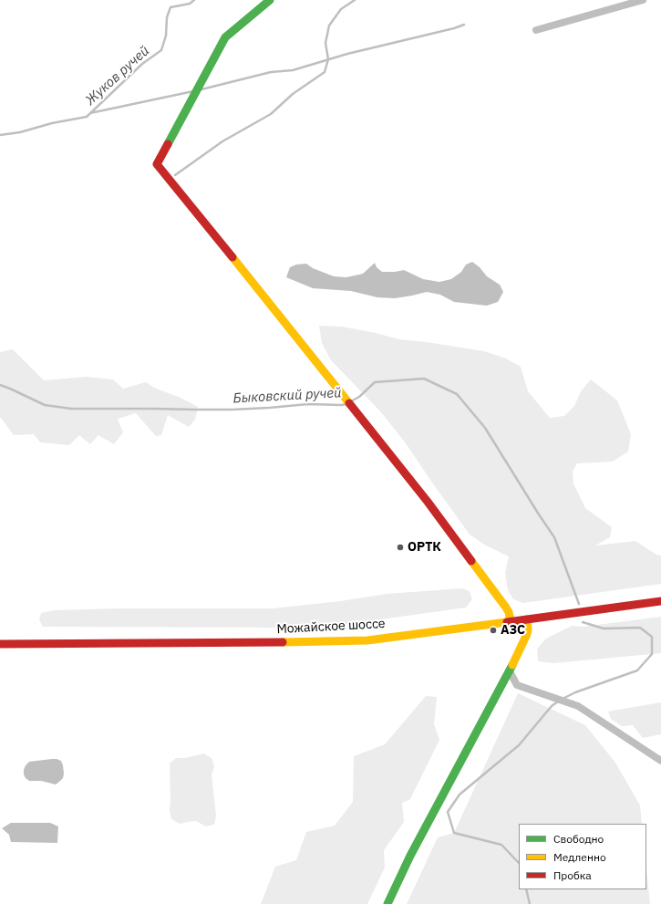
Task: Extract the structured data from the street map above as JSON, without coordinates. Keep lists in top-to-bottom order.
{
  "streets": {
    "street": ["Можайское шоссе"]
  },
  "water": ["Жуков ручей", "Быковский ручей"],
  "places": ["ОРТК", "АЗС"],
  "legend": ["Свободно", "Медленно", "Пробка"]
}
